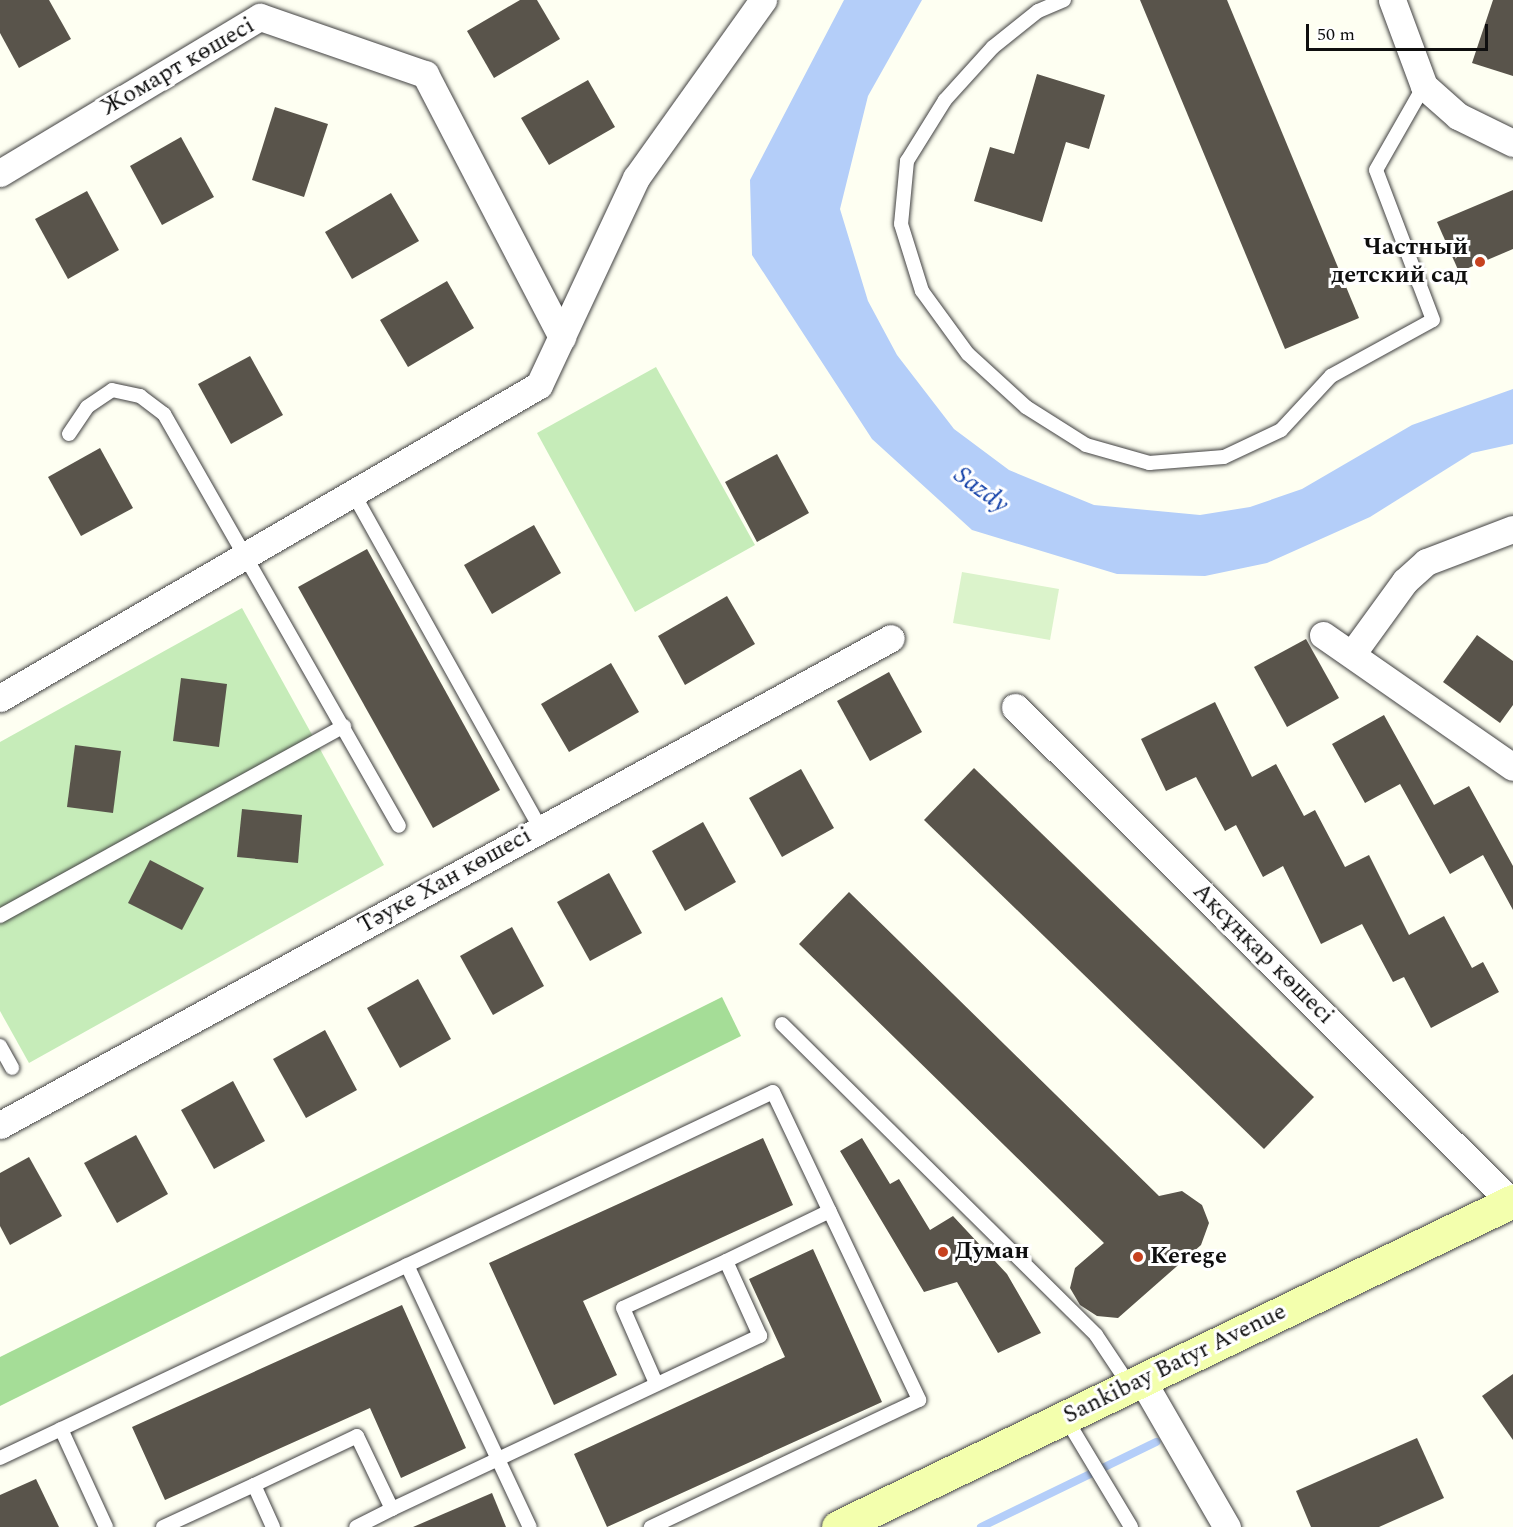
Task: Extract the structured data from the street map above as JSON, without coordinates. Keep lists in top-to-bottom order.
{
  "streets": {
    "main road": ["Sankibay Batyr Avenue"],
    "street": ["Жомарт көшесі", "Тәуке Хан көшесі", "Ақсұңқар көшесі"]
  },
  "crossings": [
    ["Ақсұңқар көшесі", "Sankibay Batyr Avenue"]
  ],
  "water": ["Sazdy"],
  "places": ["Частный детский сад", "Думан", "Kerege"],
  "scale_bar": "50 m"
}
